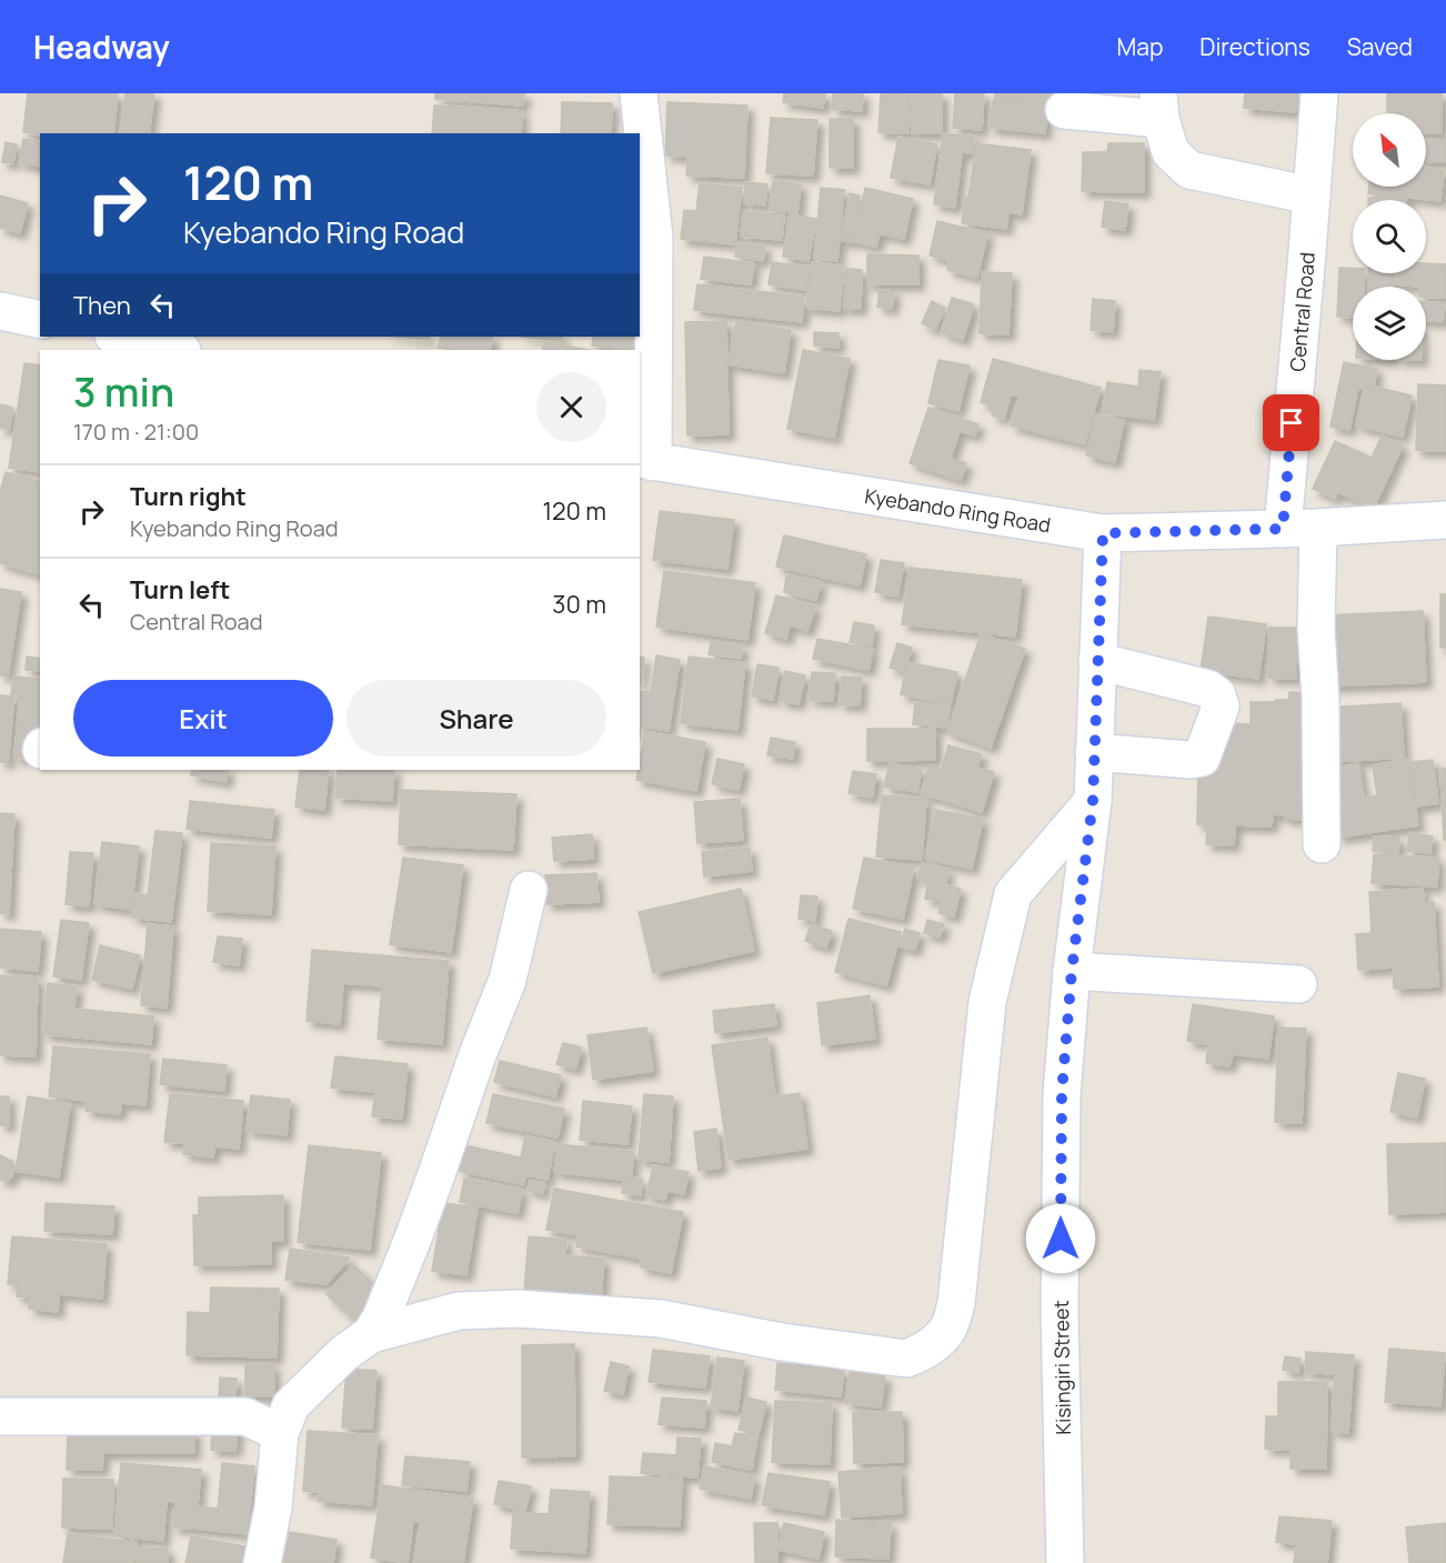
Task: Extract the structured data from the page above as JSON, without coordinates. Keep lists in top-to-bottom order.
{
  "streets": {
    "street": ["Central Road", "Kyebando Ring Road", "Kisingiri Street"]
  },
  "crossings": [
    ["Central Road", "Kyebando Ring Road"],
    ["Kyebando Ring Road", "Kisingiri Street"]
  ],
  "north": "top left",
  "page": {
    "header": "Headway",
    "nav": ["Map", "Directions", "Saved"],
    "turn": ["120 m", "Kyebando Ring Road"],
    "then": "Then",
    "heading": ["3 min", "170 m · 21:00"],
    "list": [
      {
        "name": "Turn right",
        "note": "Kyebando Ring Road",
        "value": "120 m"
      },
      {
        "name": "Turn left",
        "note": "Central Road",
        "value": "30 m"
      }
    ],
    "buttons": ["Exit", "Share"]
  }
}
